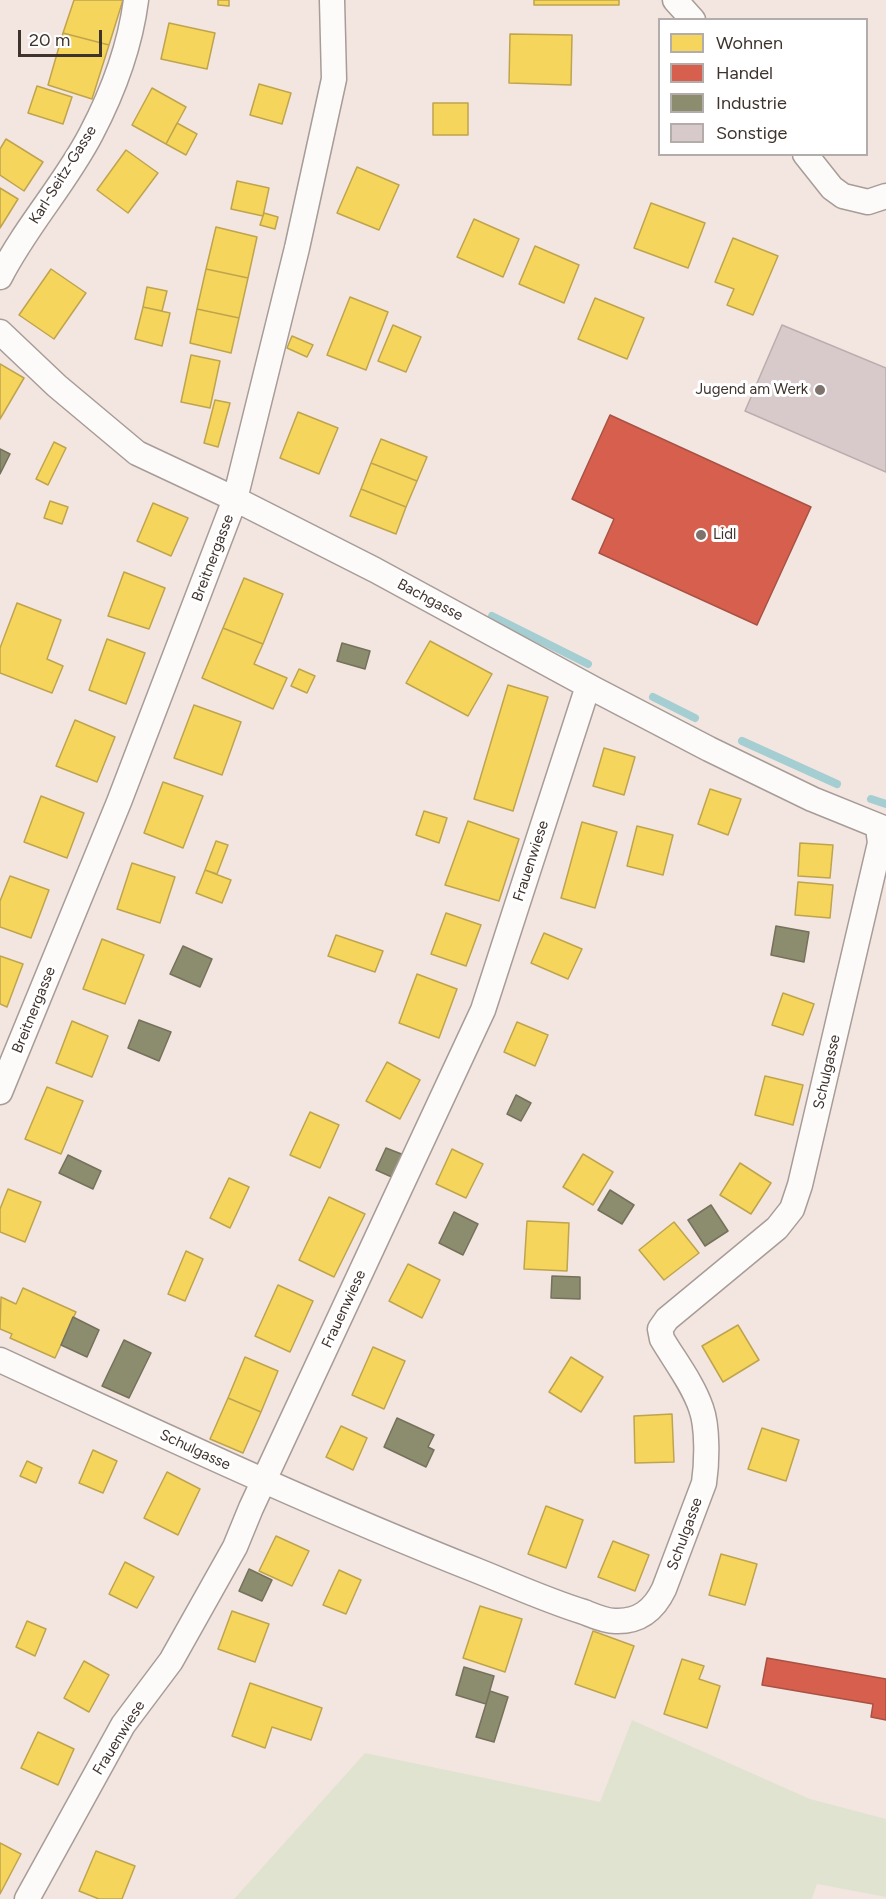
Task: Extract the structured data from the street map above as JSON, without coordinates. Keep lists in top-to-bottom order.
{
  "streets": {
    "street": [
      "Karl-Seitz-Gasse",
      "Breitnergasse",
      "Bachgasse",
      "Frauenwiese",
      "Schulgasse"
    ]
  },
  "crossings": [
    ["Breitnergasse", "Bachgasse"],
    ["Bachgasse", "Frauenwiese"],
    ["Bachgasse", "Schulgasse"],
    ["Frauenwiese", "Schulgasse"]
  ],
  "places": ["Jugend am Werk", "Lidl"],
  "legend": [
    "Wohnen",
    "Handel",
    "Industrie",
    "Sonstige"
  ],
  "scale_bar": "20 m"
}
